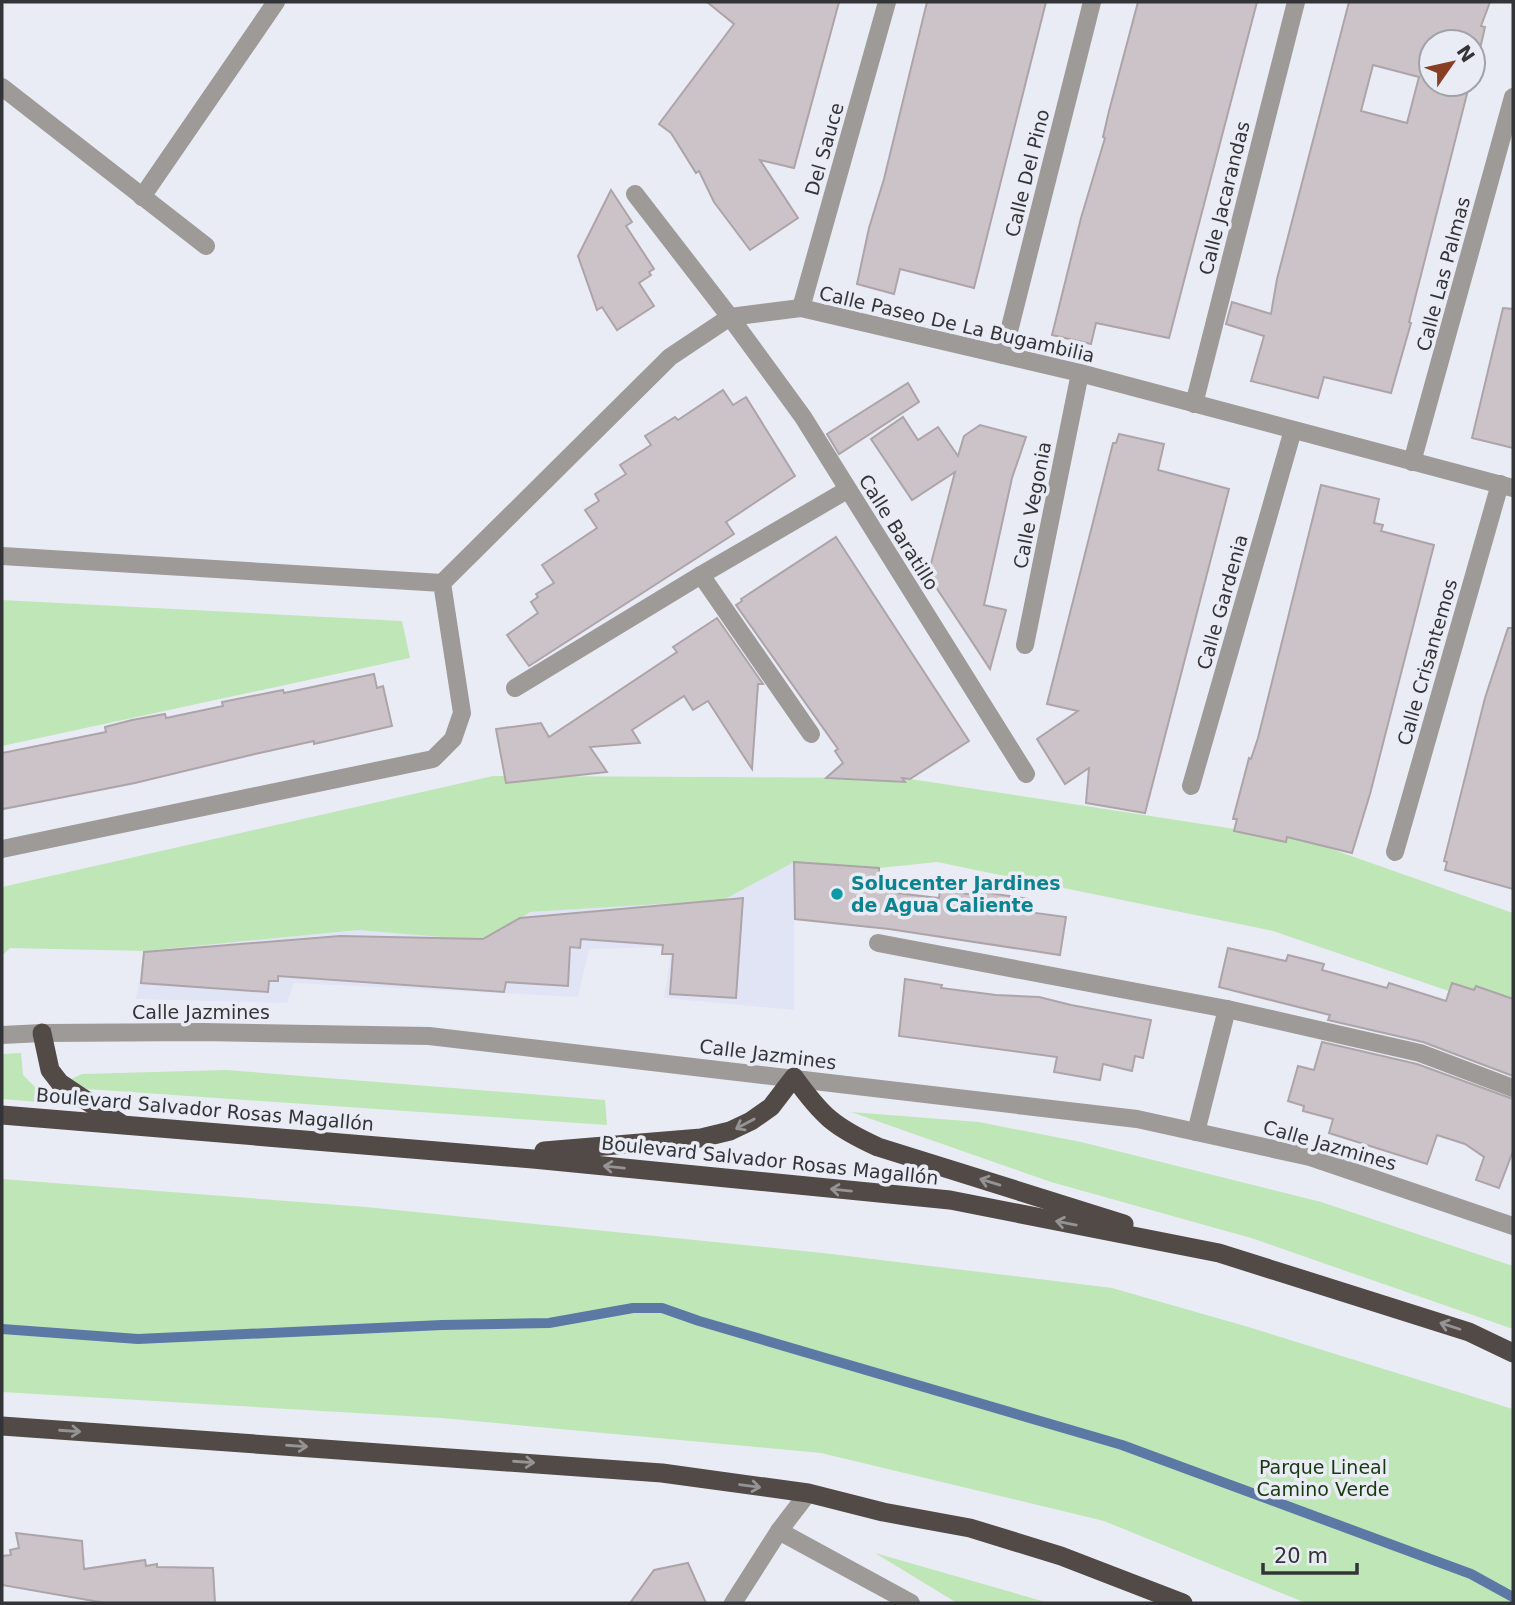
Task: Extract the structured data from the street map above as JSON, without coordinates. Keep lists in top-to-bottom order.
{
  "streets": {
    "highway": ["Boulevard Salvador Rosas Magallón"],
    "street": [
      "Del Sauce",
      "Calle Del Pino",
      "Calle Jacarandas",
      "Calle Las Palmas",
      "Calle Paseo De La Bugambilia",
      "Calle Vegonia",
      "Calle Baratillo",
      "Calle Gardenia",
      "Calle Crisantemos",
      "Calle Jazmines"
    ]
  },
  "crossings": [
    ["Del Sauce", "Calle Paseo De La Bugambilia"],
    ["Calle Del Pino", "Calle Paseo De La Bugambilia"],
    ["Calle Jacarandas", "Calle Paseo De La Bugambilia"],
    ["Calle Las Palmas", "Calle Paseo De La Bugambilia"],
    ["Calle Paseo De La Bugambilia", "Calle Vegonia"],
    ["Calle Paseo De La Bugambilia", "Calle Baratillo"],
    ["Calle Paseo De La Bugambilia", "Calle Gardenia"],
    ["Calle Paseo De La Bugambilia", "Calle Crisantemos"]
  ],
  "parks": ["Parque Lineal Camino Verde"],
  "places": ["Solucenter Jardines de Agua Caliente"],
  "scale_bar": "20 m",
  "north": "top right"
}
